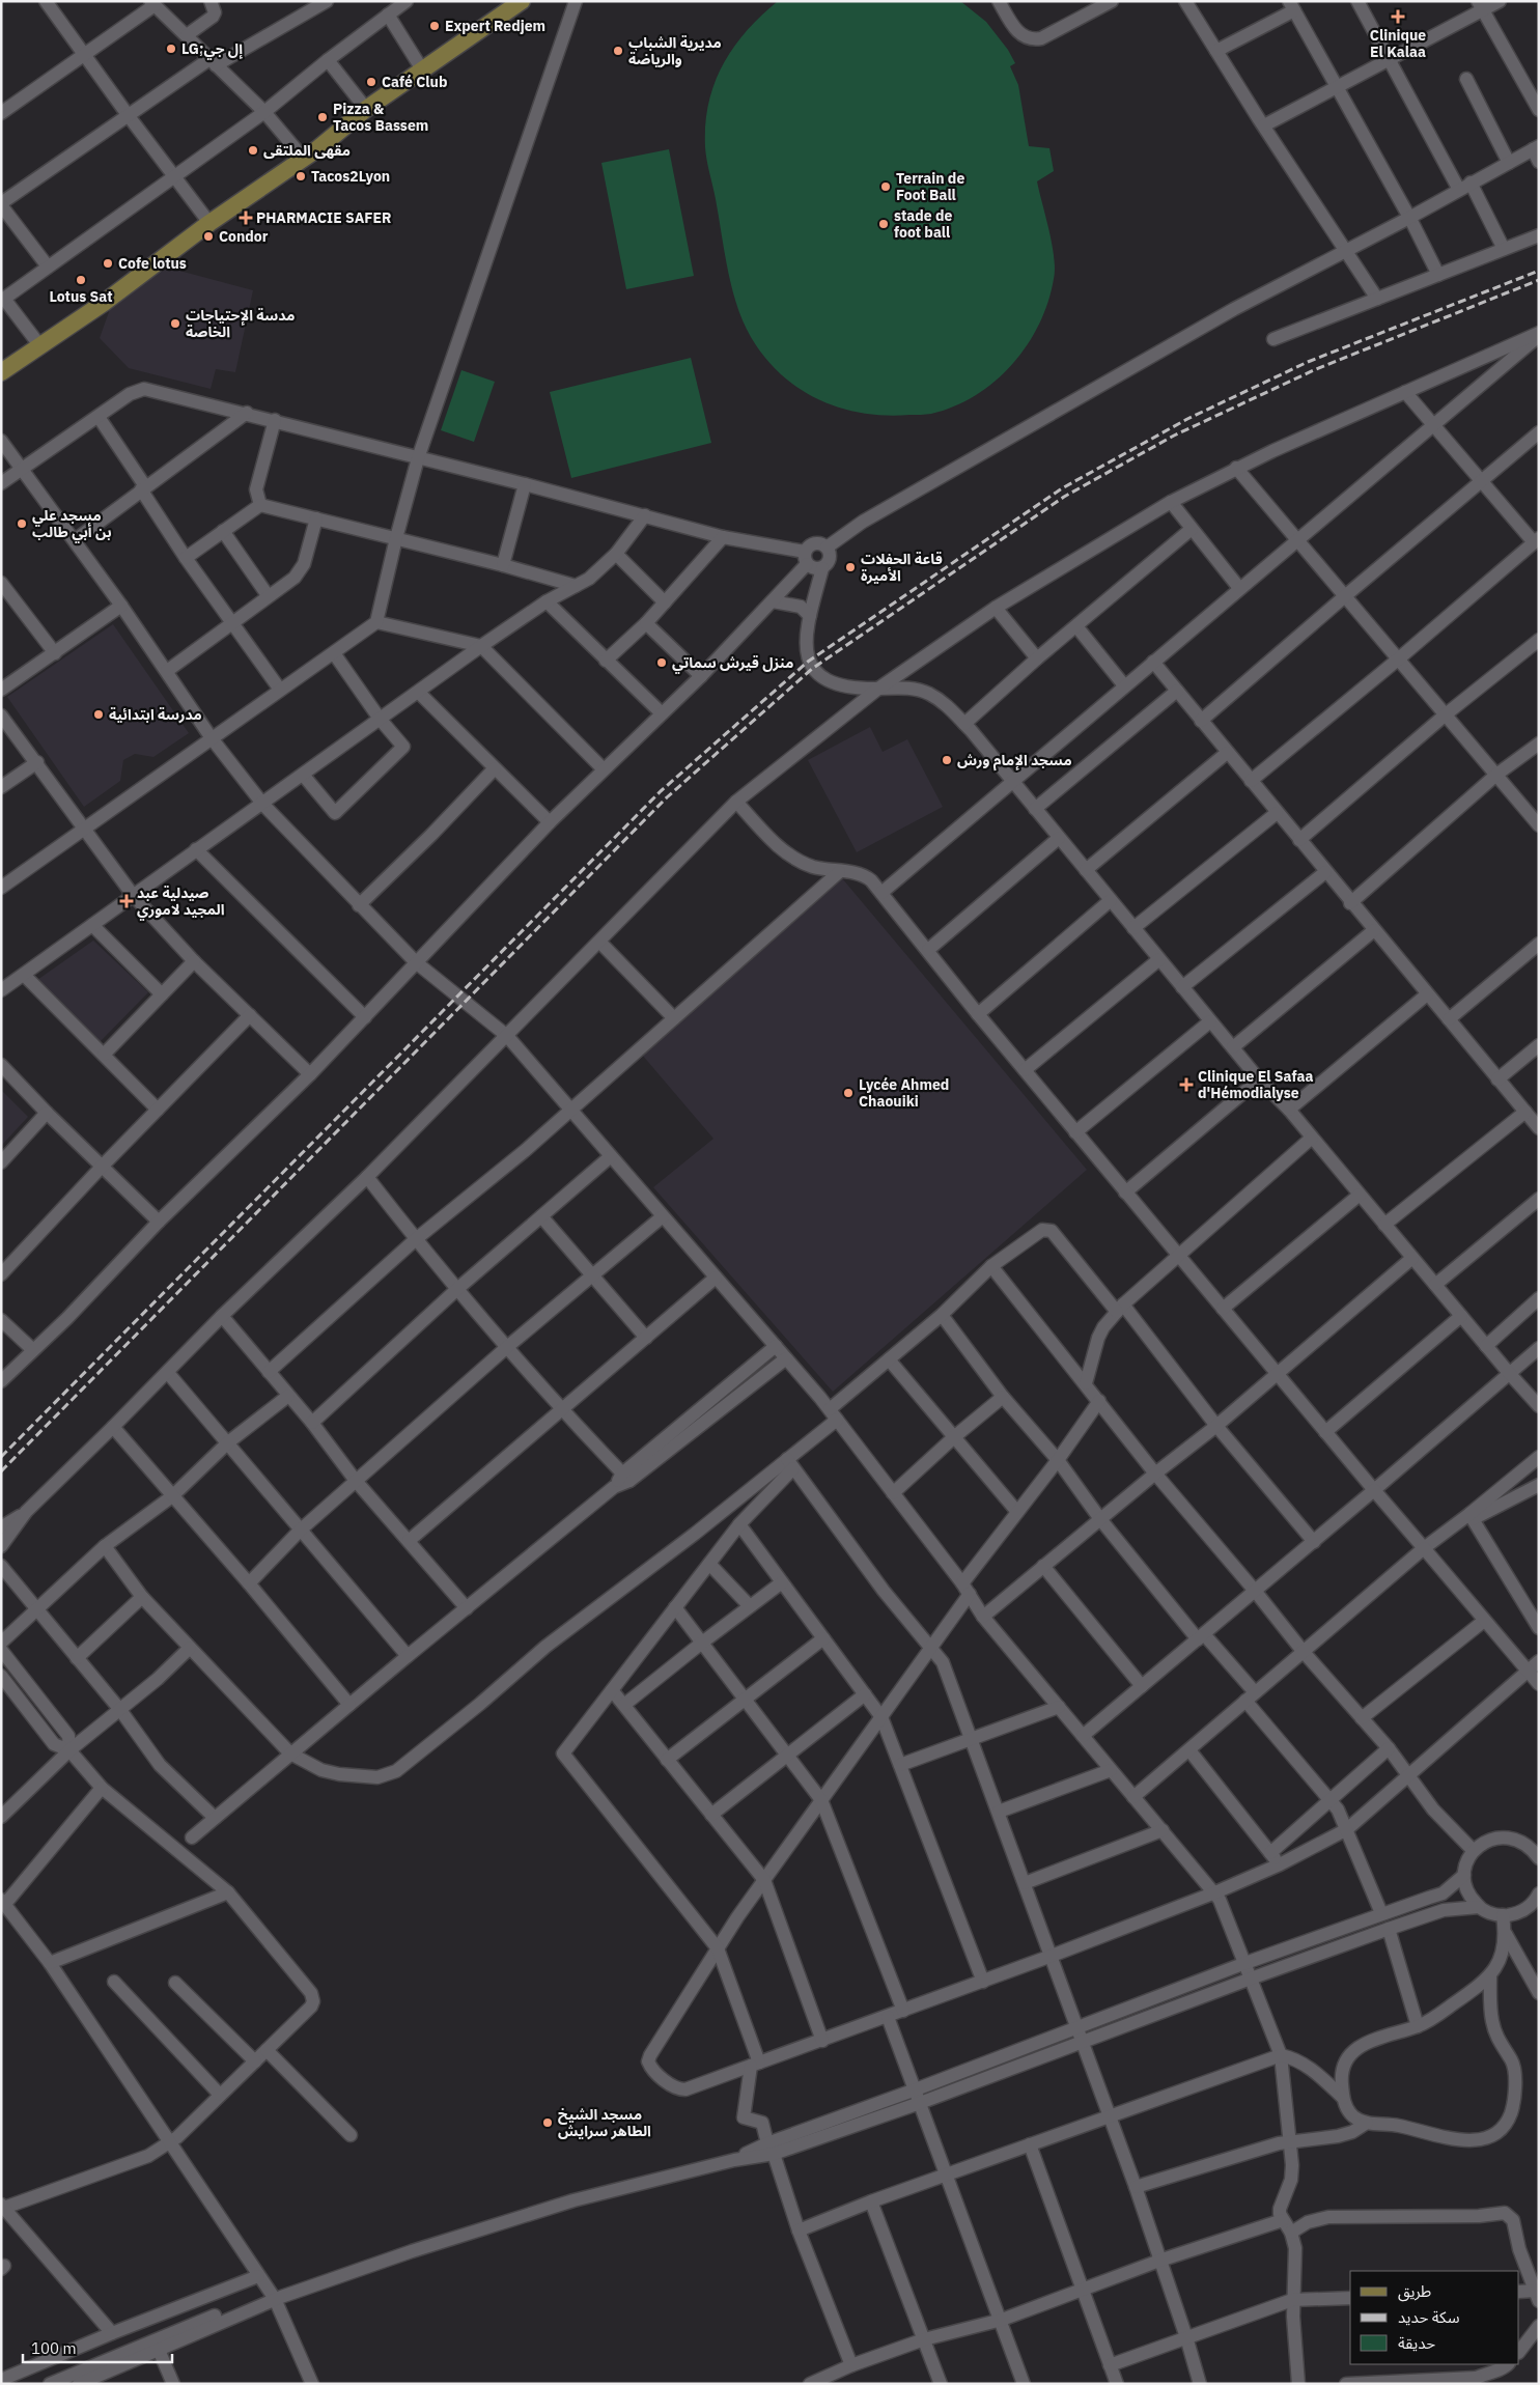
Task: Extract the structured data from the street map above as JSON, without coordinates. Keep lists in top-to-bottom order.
{
  "places": {
    "health": [
      "Clinique El Kalaa",
      "PHARMACIE SAFER",
      "صيدلية عبد المجيد لاموري",
      "Clinique El Safaa d'Hémodialyse"
    ],
    "other": [
      "Expert Redjem",
      "LG;إل جي",
      "مديرية الشباب والرياضة",
      "Café Club",
      "Pizza & Tacos Bassem",
      "مقهى الملتقى",
      "Tacos2Lyon",
      "Terrain de Foot Ball",
      "stade de foot ball",
      "Condor",
      "Cofe lotus",
      "Lotus Sat",
      "مدسة الإحتياجات الخاصة",
      "مسجد علي بن أبي طالب",
      "قاعة الحفلات الأميرة",
      "منزل قيرش سماتي",
      "مدرسة ابتدائية",
      "مسجد الإمام ورش",
      "Lycée Ahmed Chaouiki",
      "مسجد الشيخ الطاهر سرايش"
    ]
  },
  "legend": ["طريق", "سكة حديد", "حديقة"],
  "scale_bar": "100 m"
}
